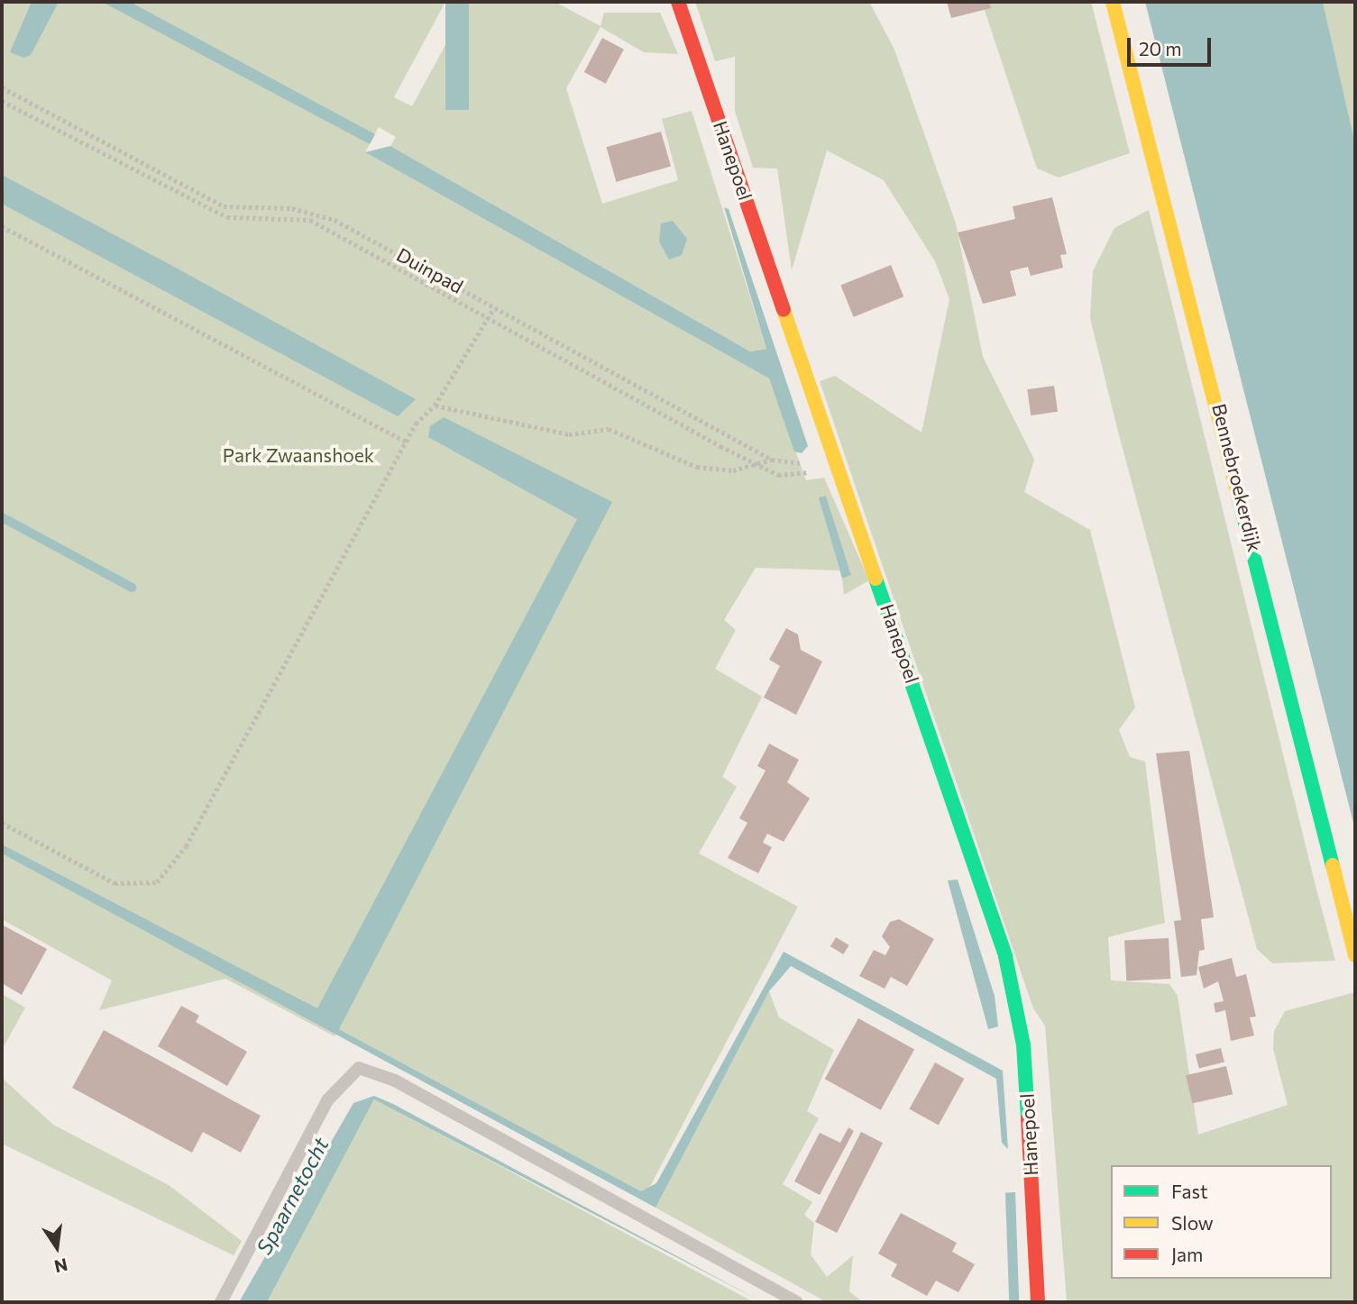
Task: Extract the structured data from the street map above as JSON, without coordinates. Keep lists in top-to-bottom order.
{
  "streets": {
    "street": ["Hanepoel", "Bennebroekerdijk"],
    "path": ["Duinpad"]
  },
  "crossings": [
    ["Hanepoel", "Duinpad"]
  ],
  "water": ["Spaarnetocht"],
  "parks": ["Park Zwaanshoek"],
  "legend": ["Fast", "Slow", "Jam"],
  "scale_bar": "20 m",
  "north": "bottom"
}
